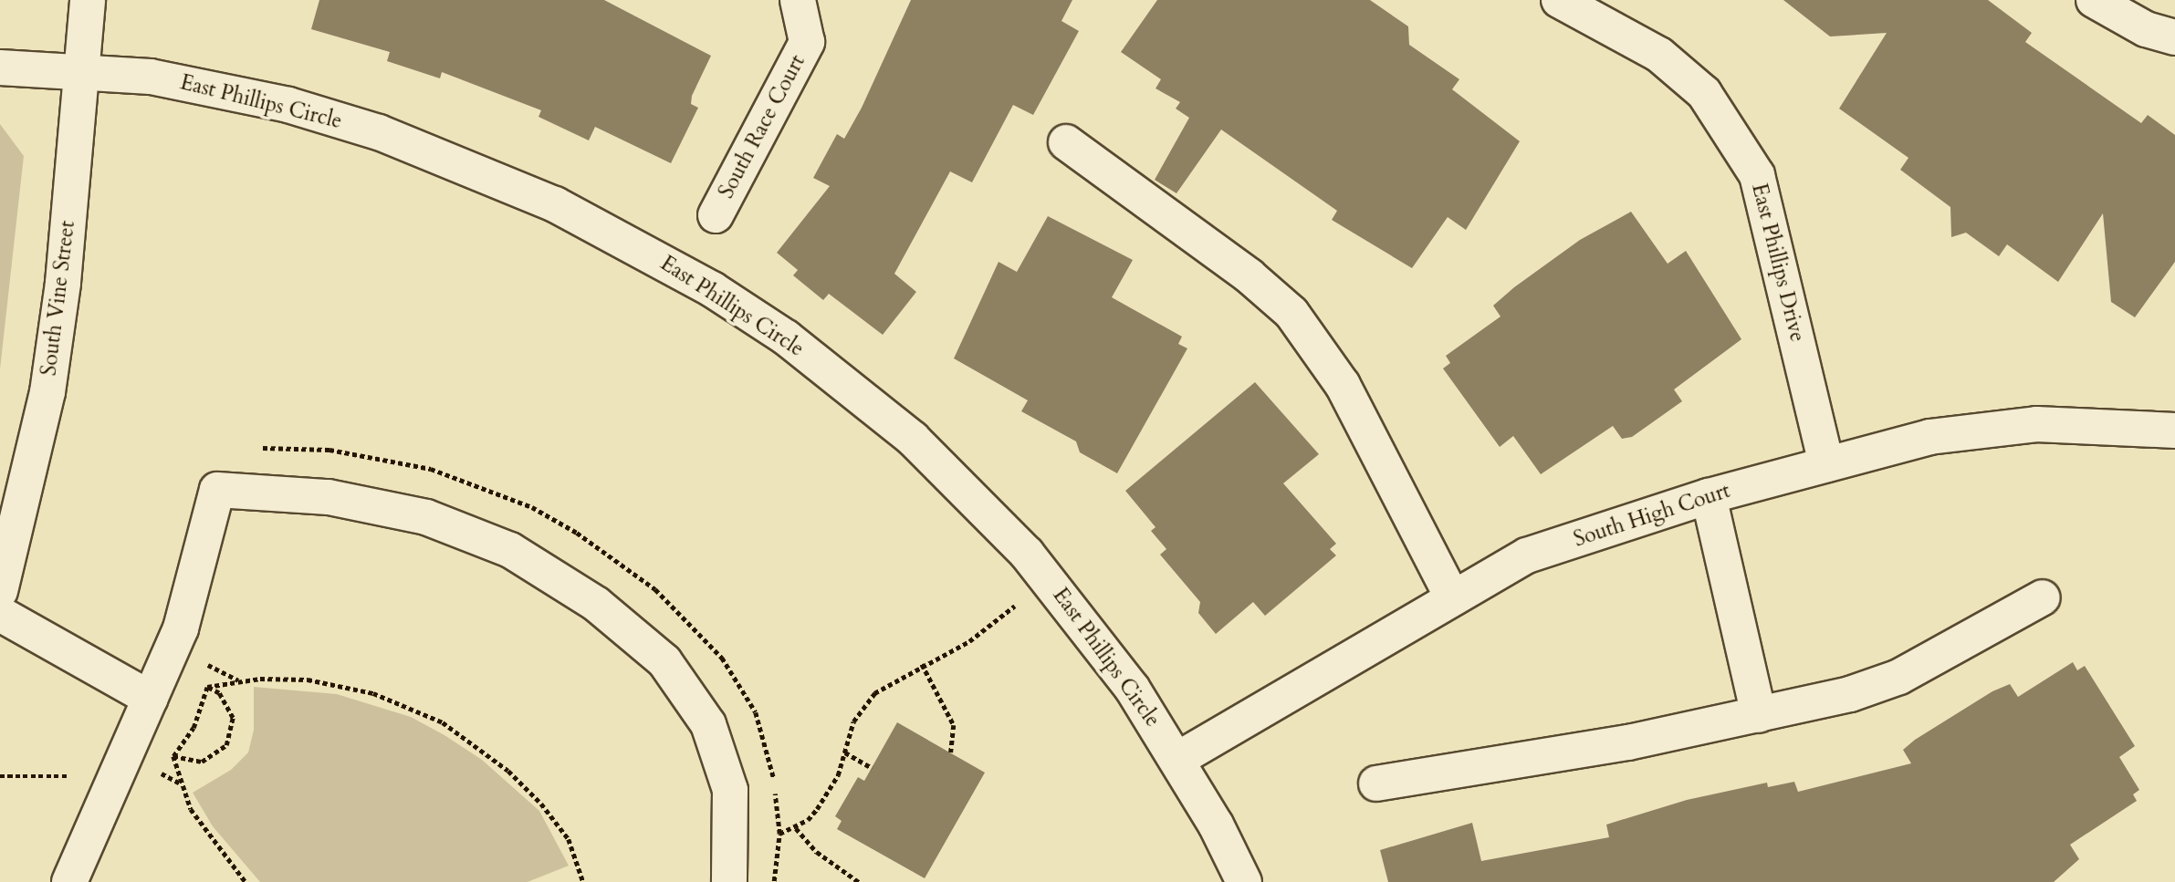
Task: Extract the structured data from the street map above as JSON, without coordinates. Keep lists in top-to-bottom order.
{
  "streets": {
    "street": [
      "East Phillips Circle",
      "South Race Court",
      "East Phillips Drive",
      "South Vine Street",
      "South High Court"
    ]
  },
  "crossings": [
    ["East Phillips Circle", "South Vine Street"],
    ["East Phillips Circle", "South High Court"],
    ["East Phillips Drive", "South High Court"]
  ]
}
